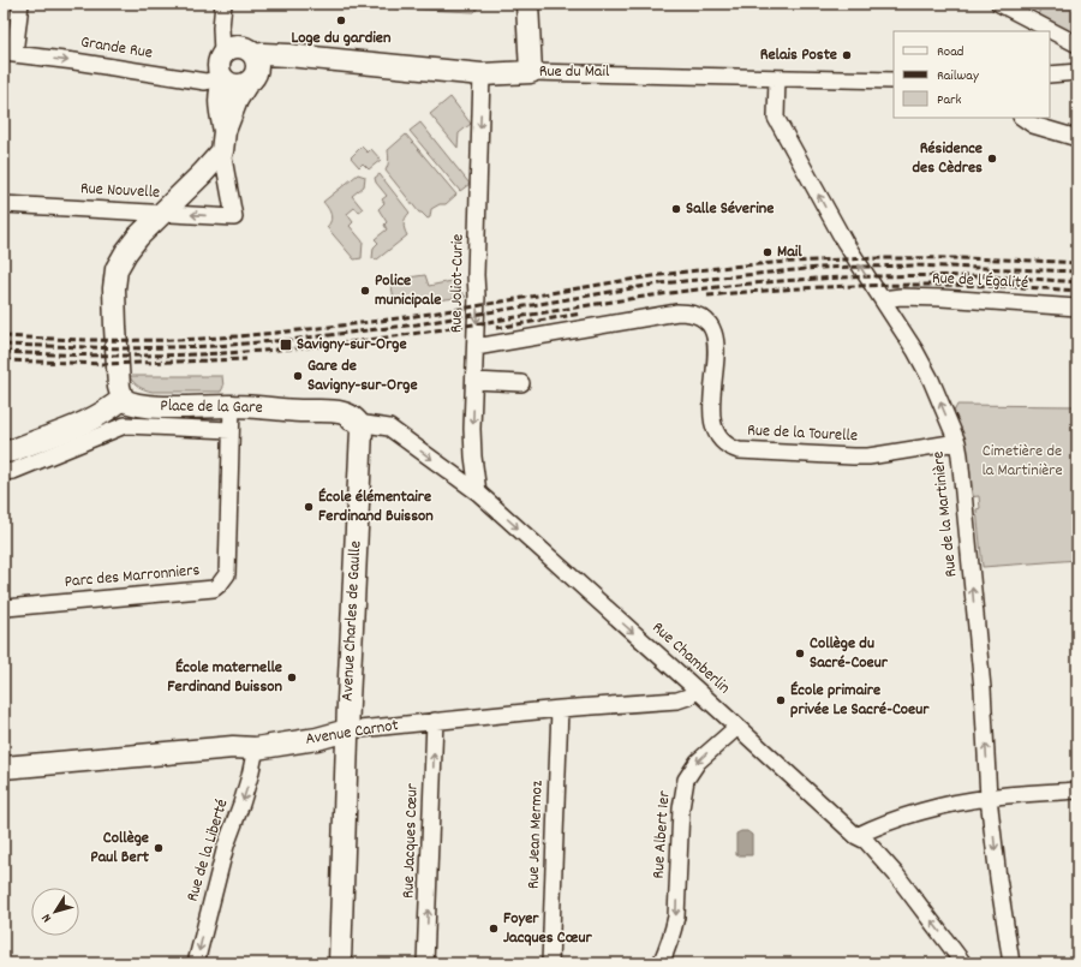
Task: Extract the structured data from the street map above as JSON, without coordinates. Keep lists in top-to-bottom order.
{
  "streets": {
    "street": [
      "Grande Rue",
      "Rue du Mail",
      "Rue Nouvelle",
      "Rue de l'Égalité",
      "Rue Joliot-Curie",
      "Place de la Gare",
      "Rue de la Tourelle",
      "Rue de la Martinière",
      "Parc des Marronniers",
      "Avenue Charles de Gaulle",
      "Rue Chamberlin",
      "Avenue Carnot",
      "Rue Jean Mermoz",
      "Rue Albert 1er",
      "Rue Jacques Cœur",
      "Rue de la Liberté"
    ]
  },
  "crossings": [
    ["Grande Rue", "Rue du Mail"],
    ["Rue du Mail", "Rue Joliot-Curie"],
    ["Rue du Mail", "Rue de la Martinière"],
    ["Rue de l'Égalité", "Rue de la Martinière"],
    ["Rue Joliot-Curie", "Rue de la Tourelle"],
    ["Rue Joliot-Curie", "Rue Chamberlin"],
    ["Place de la Gare", "Parc des Marronniers"],
    ["Place de la Gare", "Avenue Charles de Gaulle"],
    ["Place de la Gare", "Rue Chamberlin"],
    ["Rue de la Tourelle", "Rue de la Martinière"],
    ["Avenue Charles de Gaulle", "Rue Chamberlin"],
    ["Avenue Charles de Gaulle", "Avenue Carnot"],
    ["Rue Chamberlin", "Avenue Carnot"],
    ["Rue Chamberlin", "Rue Albert 1er"],
    ["Avenue Carnot", "Rue Jean Mermoz"],
    ["Avenue Carnot", "Rue Jacques Cœur"],
    ["Avenue Carnot", "Rue de la Liberté"]
  ],
  "one_way": [
    "Grande Rue",
    "Rue Joliot-Curie",
    "Rue Albert 1er",
    "Rue Jacques Cœur",
    "Rue de la Liberté"
  ],
  "parks": ["Cimetière de la Martinière"],
  "places": {
    "other": [
      "Loge du gardien",
      "Relais Poste",
      "Résidence des Cèdres",
      "Salle Séverine",
      "Mail",
      "Police municipale",
      "Gare de Savigny-sur-Orge",
      "École élémentaire Ferdinand Buisson",
      "Collège du Sacré-Coeur",
      "École maternelle Ferdinand Buisson",
      "École primaire privée Le Sacré-Coeur",
      "Collège Paul Bert",
      "Foyer Jacques Cœur"
    ],
    "transit": ["Savigny-sur-Orge"]
  },
  "legend": ["Road", "Railway", "Park"],
  "north": "bottom left"
}
